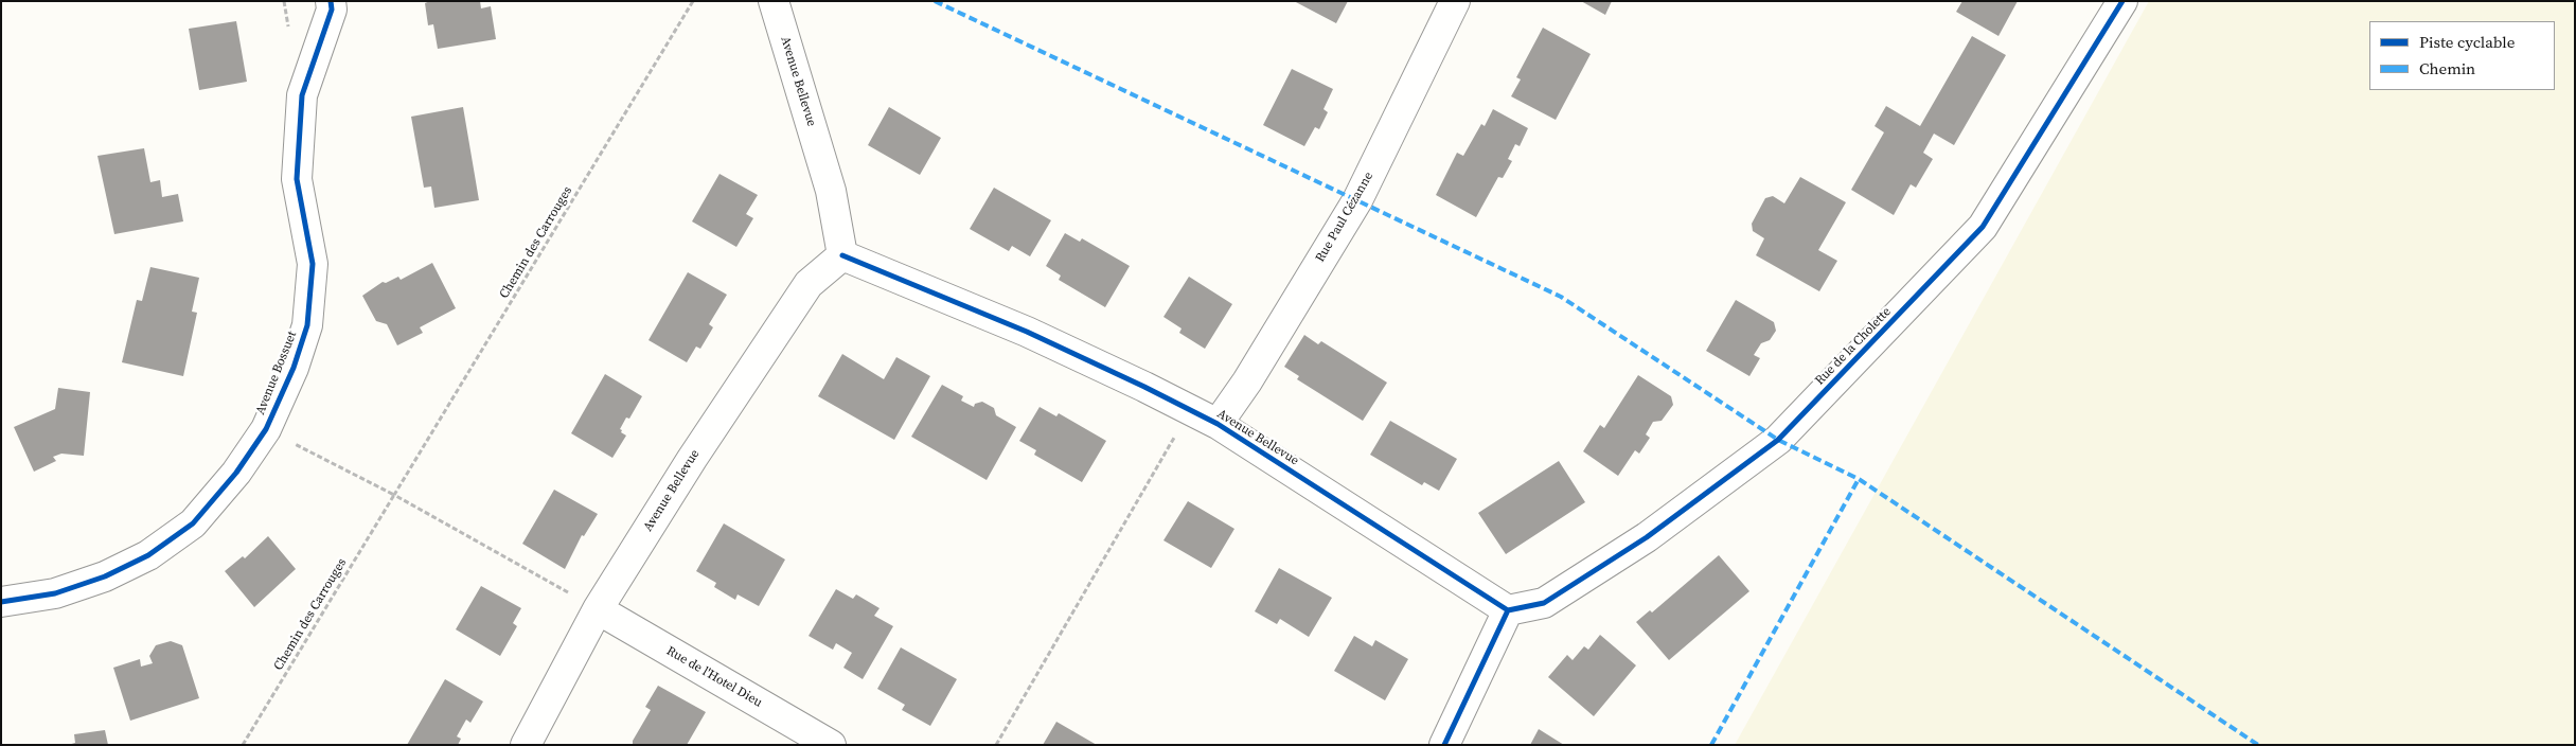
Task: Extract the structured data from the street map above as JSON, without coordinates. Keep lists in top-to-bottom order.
{
  "streets": {
    "street": [
      "Avenue Bellevue",
      "Rue Paul Cézanne",
      "Rue de la Cholette",
      "Avenue Bossuet",
      "Rue de l'Hotel Dieu"
    ],
    "path": ["Chemin des Carrouges"]
  },
  "crossings": [
    ["Avenue Bellevue", "Rue Paul Cézanne"],
    ["Avenue Bellevue", "Rue de la Cholette"],
    ["Avenue Bellevue", "Rue de l'Hotel Dieu"]
  ],
  "legend": ["Piste cyclable", "Chemin"]
}
